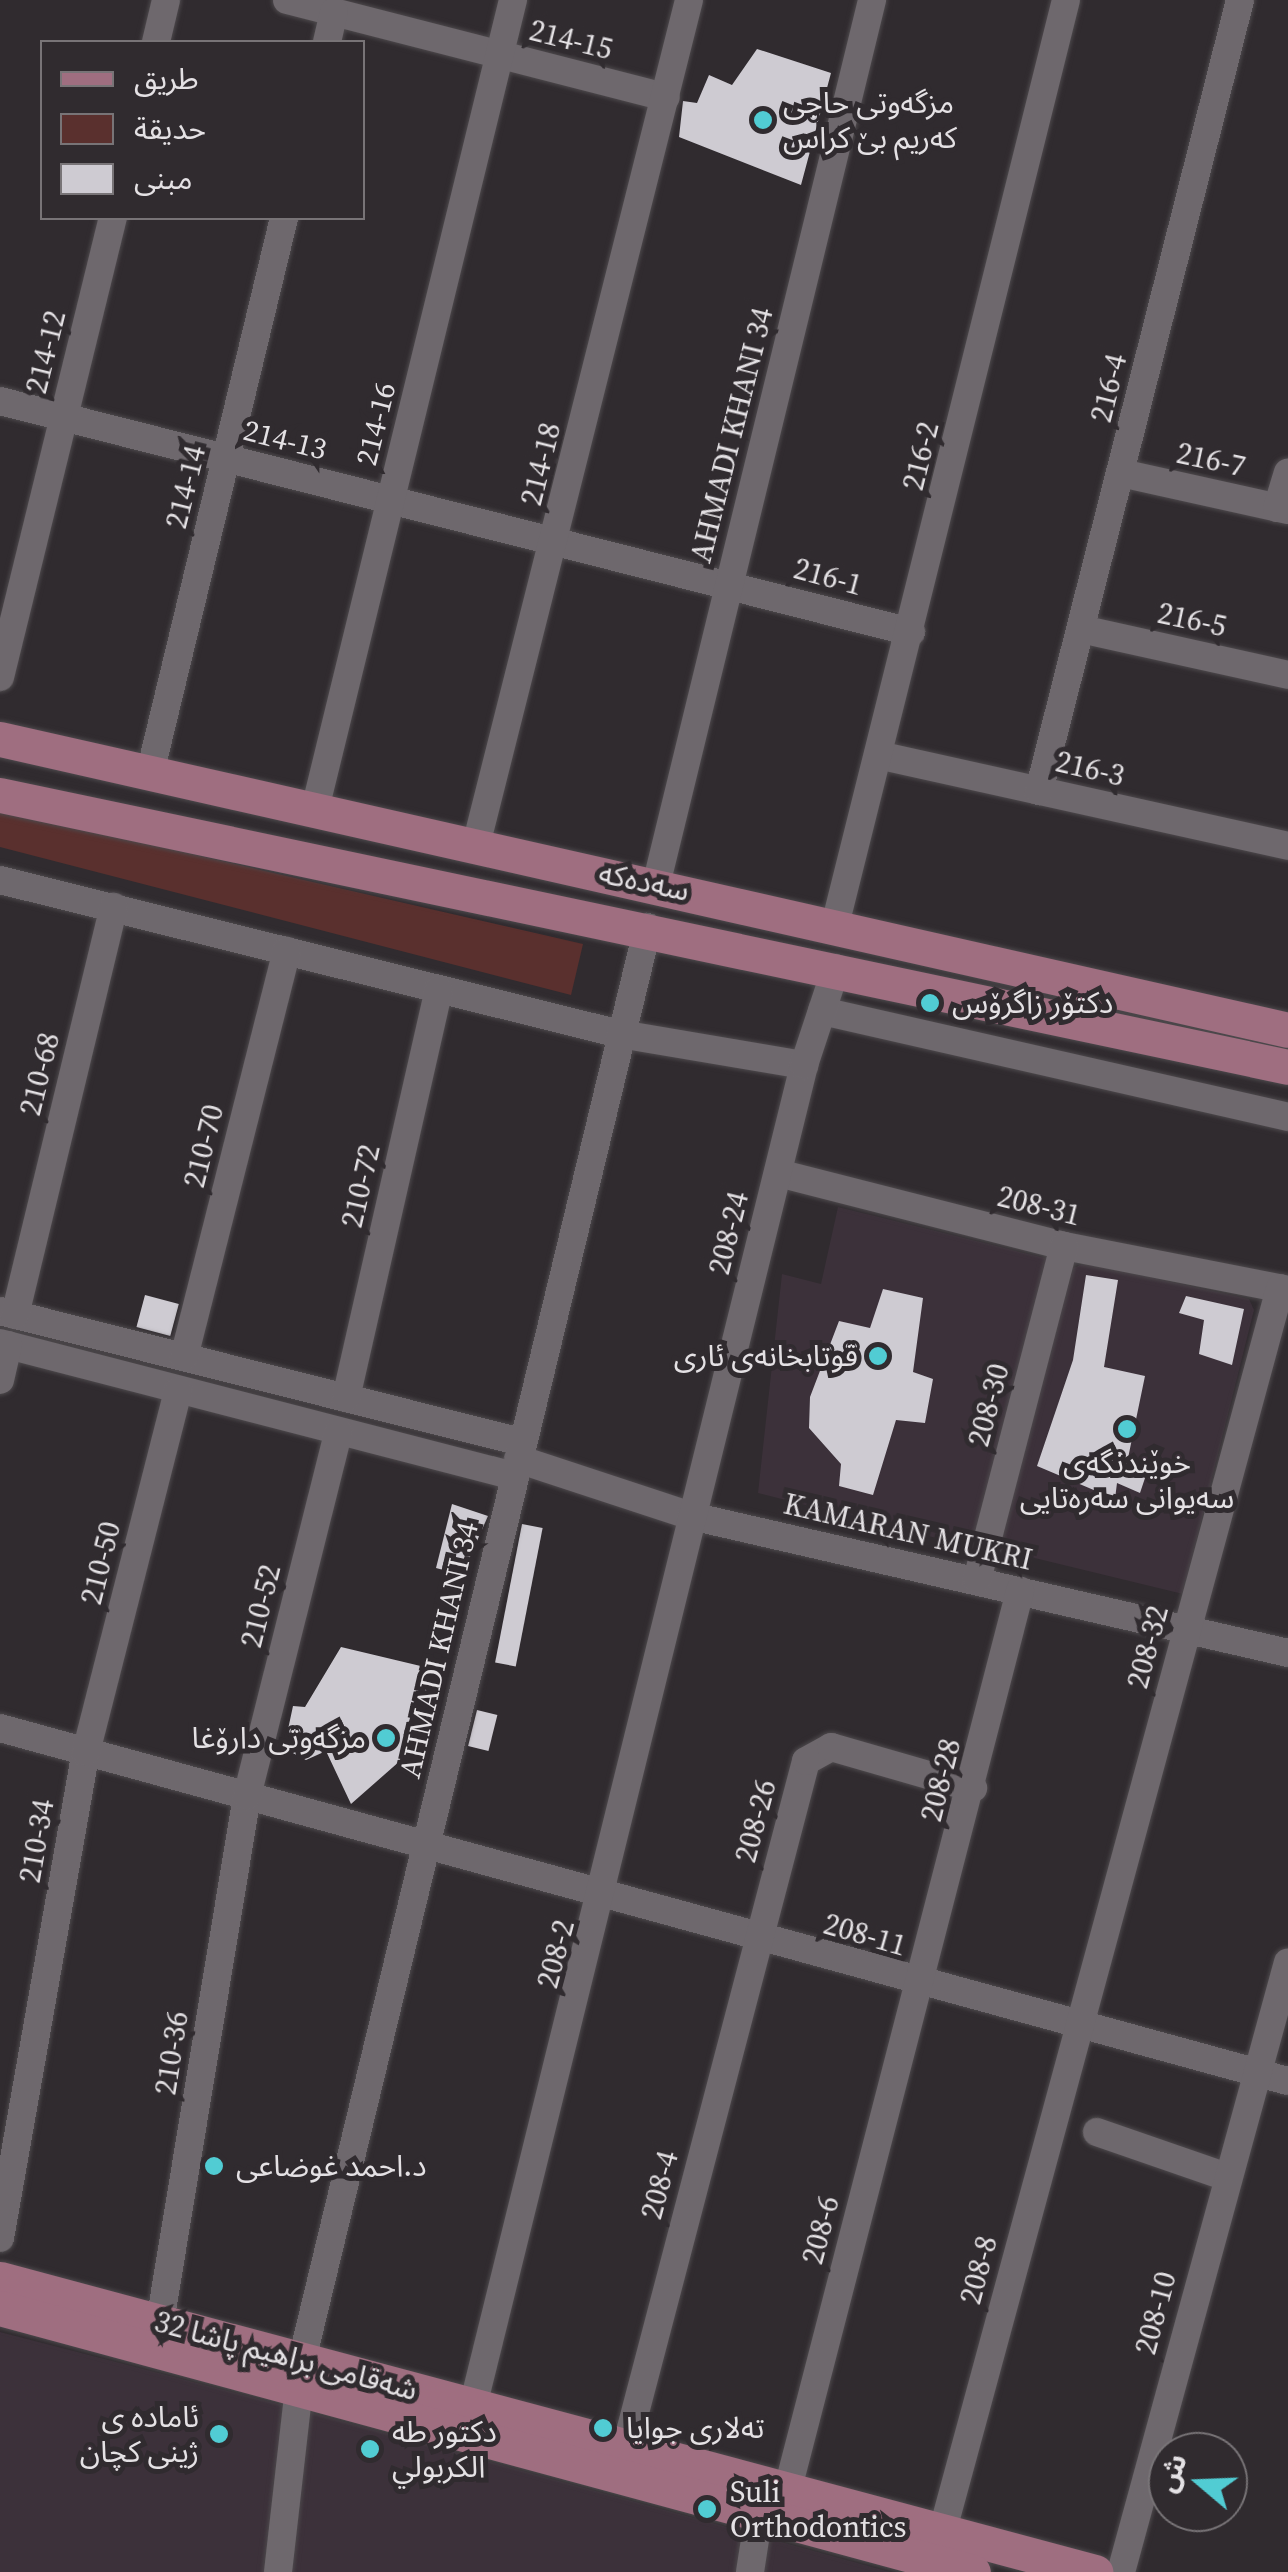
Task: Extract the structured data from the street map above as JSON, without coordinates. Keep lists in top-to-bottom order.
{
  "streets": {
    "main road": ["سەدەکە", "شەقامی براهیم پاشا 32"],
    "street": [
      "214-15",
      "214-12",
      "216-4",
      "214-16",
      "AHMADI KHANI 34",
      "214-13",
      "216-2",
      "216-7",
      "214-18",
      "214-14",
      "216-1",
      "216-5",
      "216-3",
      "210-68",
      "210-70",
      "210-72",
      "208-31",
      "208-24",
      "208-30",
      "KAMARAN MUKRI",
      "210-50",
      "210-52",
      "208-32",
      "208-28",
      "208-26",
      "210-34",
      "208-11",
      "208-2",
      "210-36",
      "208-4",
      "208-6",
      "208-8",
      "208-10"
    ]
  },
  "crossings": [
    ["214-15", "214-16"],
    ["214-15", "214-18"],
    ["214-12", "214-13"],
    ["216-4", "216-7"],
    ["216-4", "216-5"],
    ["216-4", "216-3"],
    ["214-16", "214-13"],
    ["214-16", "سەدەکە"],
    ["AHMADI KHANI 34", "214-13"],
    ["AHMADI KHANI 34", "216-1"],
    ["AHMADI KHANI 34", "سەدەکە"],
    ["AHMADI KHANI 34", "KAMARAN MUKRI"],
    ["AHMADI KHANI 34", "208-11"],
    ["AHMADI KHANI 34", "شەقامی براهیم پاشا 32"],
    ["214-13", "214-18"],
    ["214-13", "214-14"],
    ["214-13", "216-1"],
    ["216-2", "216-1"],
    ["216-2", "216-3"],
    ["216-2", "سەدەکە"],
    ["214-18", "سەدەکە"],
    ["214-14", "سەدەکە"],
    ["سەدەکە", "208-24"],
    ["210-68", "KAMARAN MUKRI"],
    ["210-70", "KAMARAN MUKRI"],
    ["210-72", "KAMARAN MUKRI"],
    ["208-31", "208-24"],
    ["208-31", "208-30"],
    ["208-31", "208-32"],
    ["208-24", "KAMARAN MUKRI"],
    ["208-24", "208-2"],
    ["208-30", "KAMARAN MUKRI"],
    ["KAMARAN MUKRI", "210-50"],
    ["KAMARAN MUKRI", "210-52"],
    ["KAMARAN MUKRI", "208-32"],
    ["KAMARAN MUKRI", "208-28"],
    ["KAMARAN MUKRI", "208-2"],
    ["210-50", "210-34"],
    ["210-52", "210-36"],
    ["208-32", "208-11"],
    ["208-32", "208-8"],
    ["208-28", "208-26"],
    ["208-28", "208-11"],
    ["208-28", "208-6"],
    ["208-26", "208-11"],
    ["208-26", "208-4"],
    ["208-11", "208-2"],
    ["208-11", "208-4"],
    ["208-11", "208-6"],
    ["208-11", "208-8"],
    ["208-11", "208-10"],
    ["208-2", "شەقامی براهیم پاشا 32"],
    ["210-36", "شەقامی براهیم پاشا 32"],
    ["208-4", "شەقامی براهیم پاشا 32"],
    ["208-6", "شەقامی براهیم پاشا 32"],
    ["208-8", "شەقامی براهیم پاشا 32"]
  ],
  "places": [
    "مزگەوتی حاجی کەریم بێ کراس",
    "دکتۆر زاگرۆس",
    "قوتابخانەی ئاری",
    "خوێندنگەی سەیوانی سەرەتایی",
    "مزگەوتی دارۆغا",
    "د.احمد غوضاعی",
    "تەلاری جوایا",
    "ئاماده ى ژينى كچان",
    "دكتور طه الكربولي",
    "Suli Orthodontics"
  ],
  "legend": ["طريق", "حديقة", "مبنى"],
  "north": "left"
}
